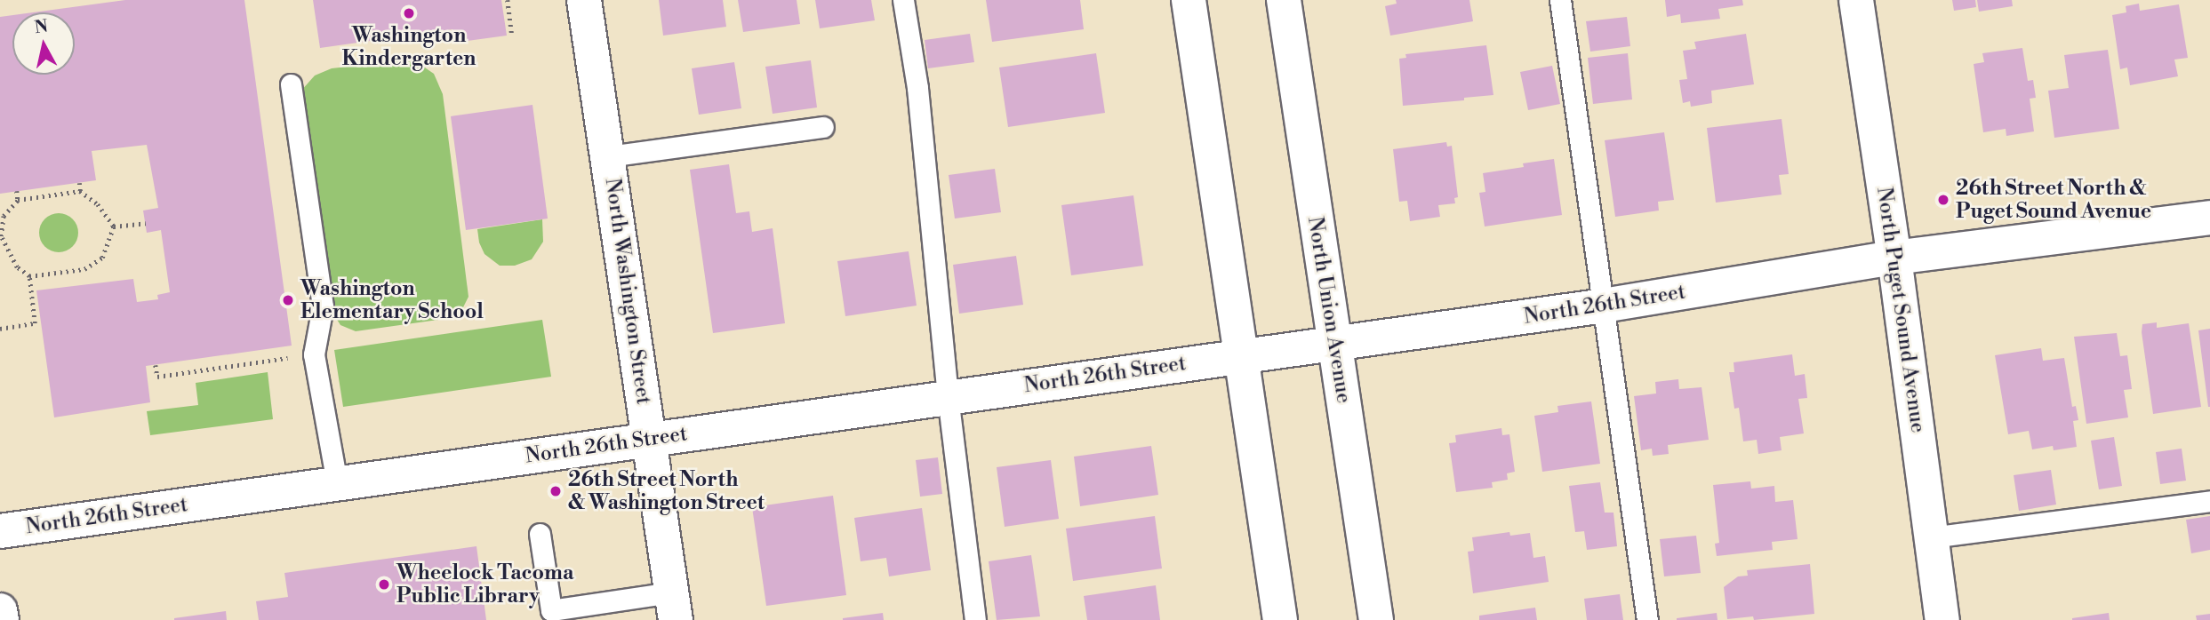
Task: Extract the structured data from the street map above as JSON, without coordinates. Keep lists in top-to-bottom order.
{
  "streets": {
    "street": [
      "North Washington Street",
      "North 26th Street",
      "North Union Avenue",
      "North Puget Sound Avenue"
    ]
  },
  "crossings": [
    ["North Washington Street", "North 26th Street"],
    ["North 26th Street", "North Union Avenue"],
    ["North 26th Street", "North Puget Sound Avenue"]
  ],
  "places": [
    "Washington Kindergarten",
    "26th Street North & Puget Sound Avenue",
    "Washington Elementary School",
    "26th Street North & Washington Street",
    "Wheelock Tacoma Public Library"
  ],
  "north": "top"
}
